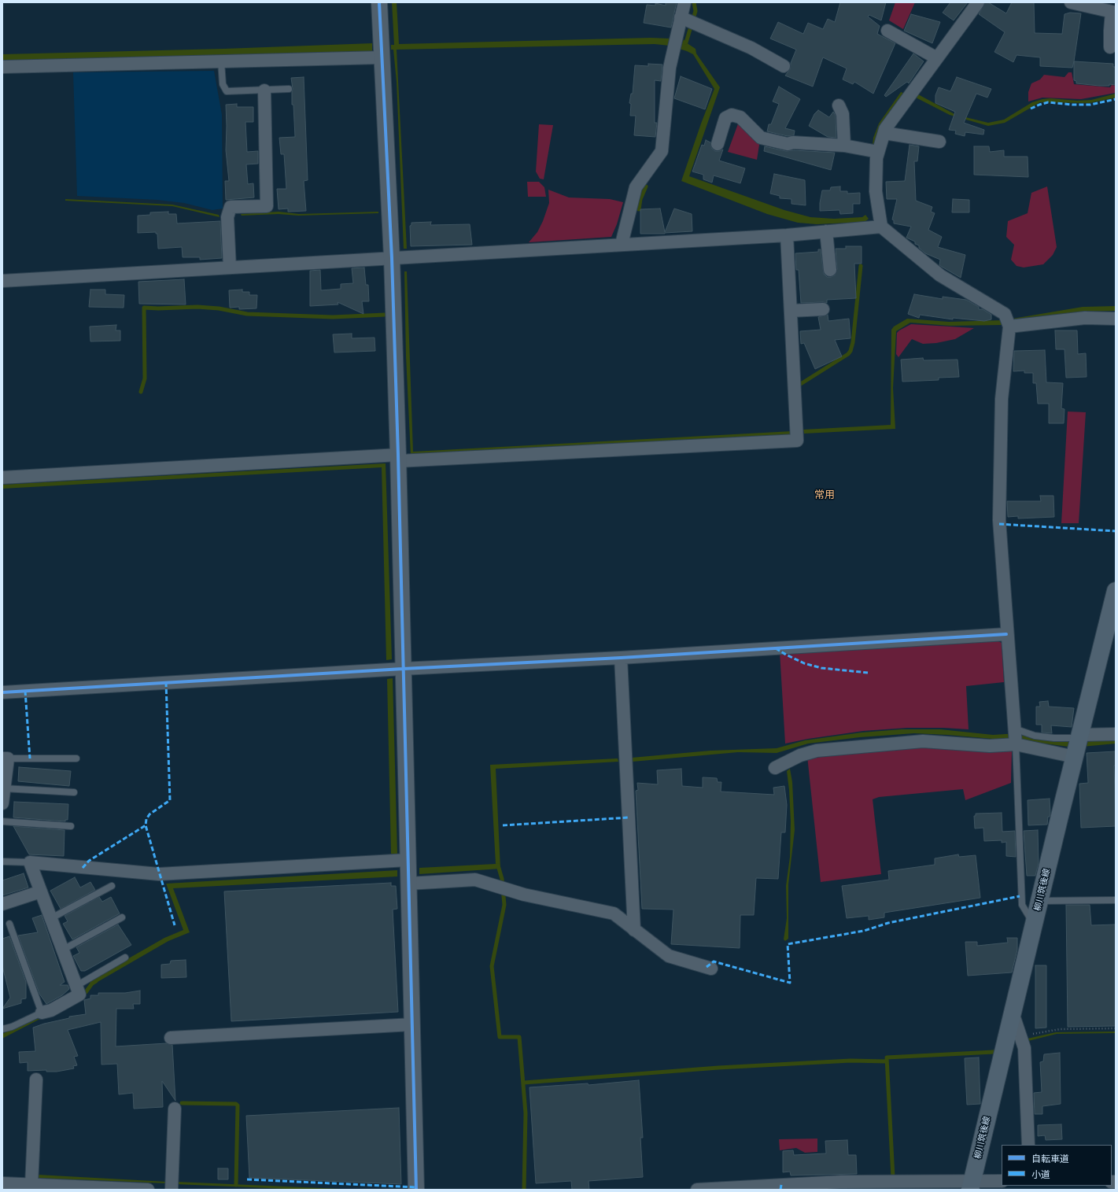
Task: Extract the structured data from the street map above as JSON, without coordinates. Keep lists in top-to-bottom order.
{
  "streets": {
    "main road": ["柳川筑後線"]
  },
  "districts": ["常用"],
  "legend": ["自転車道", "小道"]
}
